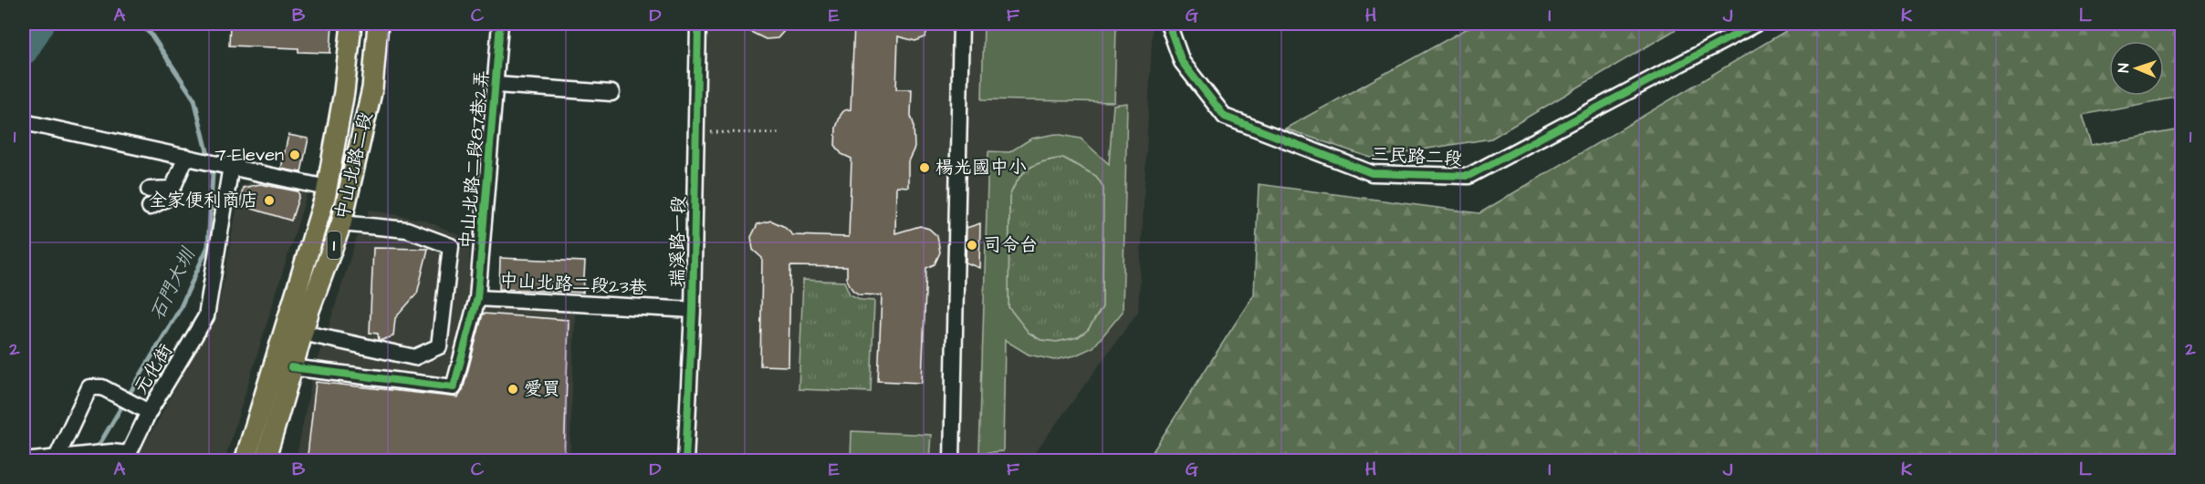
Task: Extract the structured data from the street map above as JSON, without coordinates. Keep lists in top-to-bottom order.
{
  "streets": {
    "main road": ["中山北路二段", "1"],
    "street": [
      "三民路二段",
      "中山北路二段87巷2弄",
      "瑞溪路一段",
      "中山北路二段23巷",
      "元化街"
    ]
  },
  "crossings": [
    ["中山北路二段87巷2弄", "中山北路二段23巷"],
    ["中山北路二段", "中山北路二段23巷"],
    ["瑞溪路一段", "中山北路二段23巷"]
  ],
  "water": ["石門大圳"],
  "places": [
    "7-Eleven",
    "楊光國中小",
    "全家便利商店",
    "司令台",
    "愛買"
  ],
  "north": "left",
  "grid": {
    "columns": [
      "A",
      "B",
      "C",
      "D",
      "E",
      "F",
      "G",
      "H",
      "I",
      "J",
      "K",
      "L"
    ],
    "rows": ["1", "2"]
  }
}
